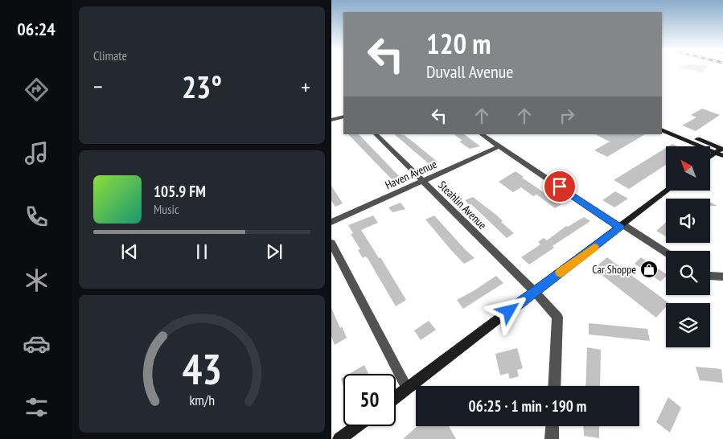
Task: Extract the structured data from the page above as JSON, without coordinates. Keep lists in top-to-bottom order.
{
  "streets": {
    "street": ["Haven Avenue", "Steahlin Avenue"]
  },
  "crossings": [
    ["Haven Avenue", "Steahlin Avenue"]
  ],
  "places": {
    "shop": ["Car Shoppe"]
  },
  "north": "top left",
  "page": {
    "tabs": "06:24",
    "tile": "Climate",
    "turn": ["120 m", "Duvall Avenue"],
    "heat": ["−", "23°", "+"],
    "song": ["105.9 FM", "Music"],
    "limit": "50",
    "trip": "06:25 · 1 min · 190 m",
    "gauge": ["43", "km/h"]
  }
}
